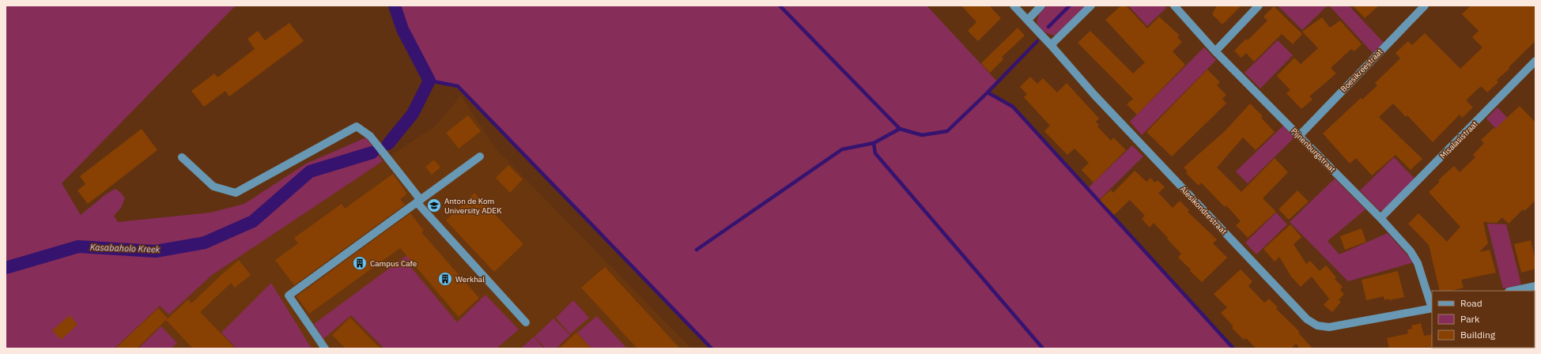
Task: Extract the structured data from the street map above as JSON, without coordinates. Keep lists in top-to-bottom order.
{
  "streets": {
    "street": [
      "Boesikreestraat",
      "Misalasistraat",
      "Pijnenburgstraat",
      "Alesikondrestraat"
    ]
  },
  "crossings": [
    ["Boesikreestraat", "Pijnenburgstraat"],
    ["Misalasistraat", "Pijnenburgstraat"],
    ["Pijnenburgstraat", "Alesikondrestraat"]
  ],
  "water": ["Kasabaholo Kreek"],
  "places": {
    "school or university": ["Anton de Kom University ADEK"],
    "building": ["Campus Cafe", "Werkhal"]
  },
  "legend": ["Road", "Park", "Building"]
}
